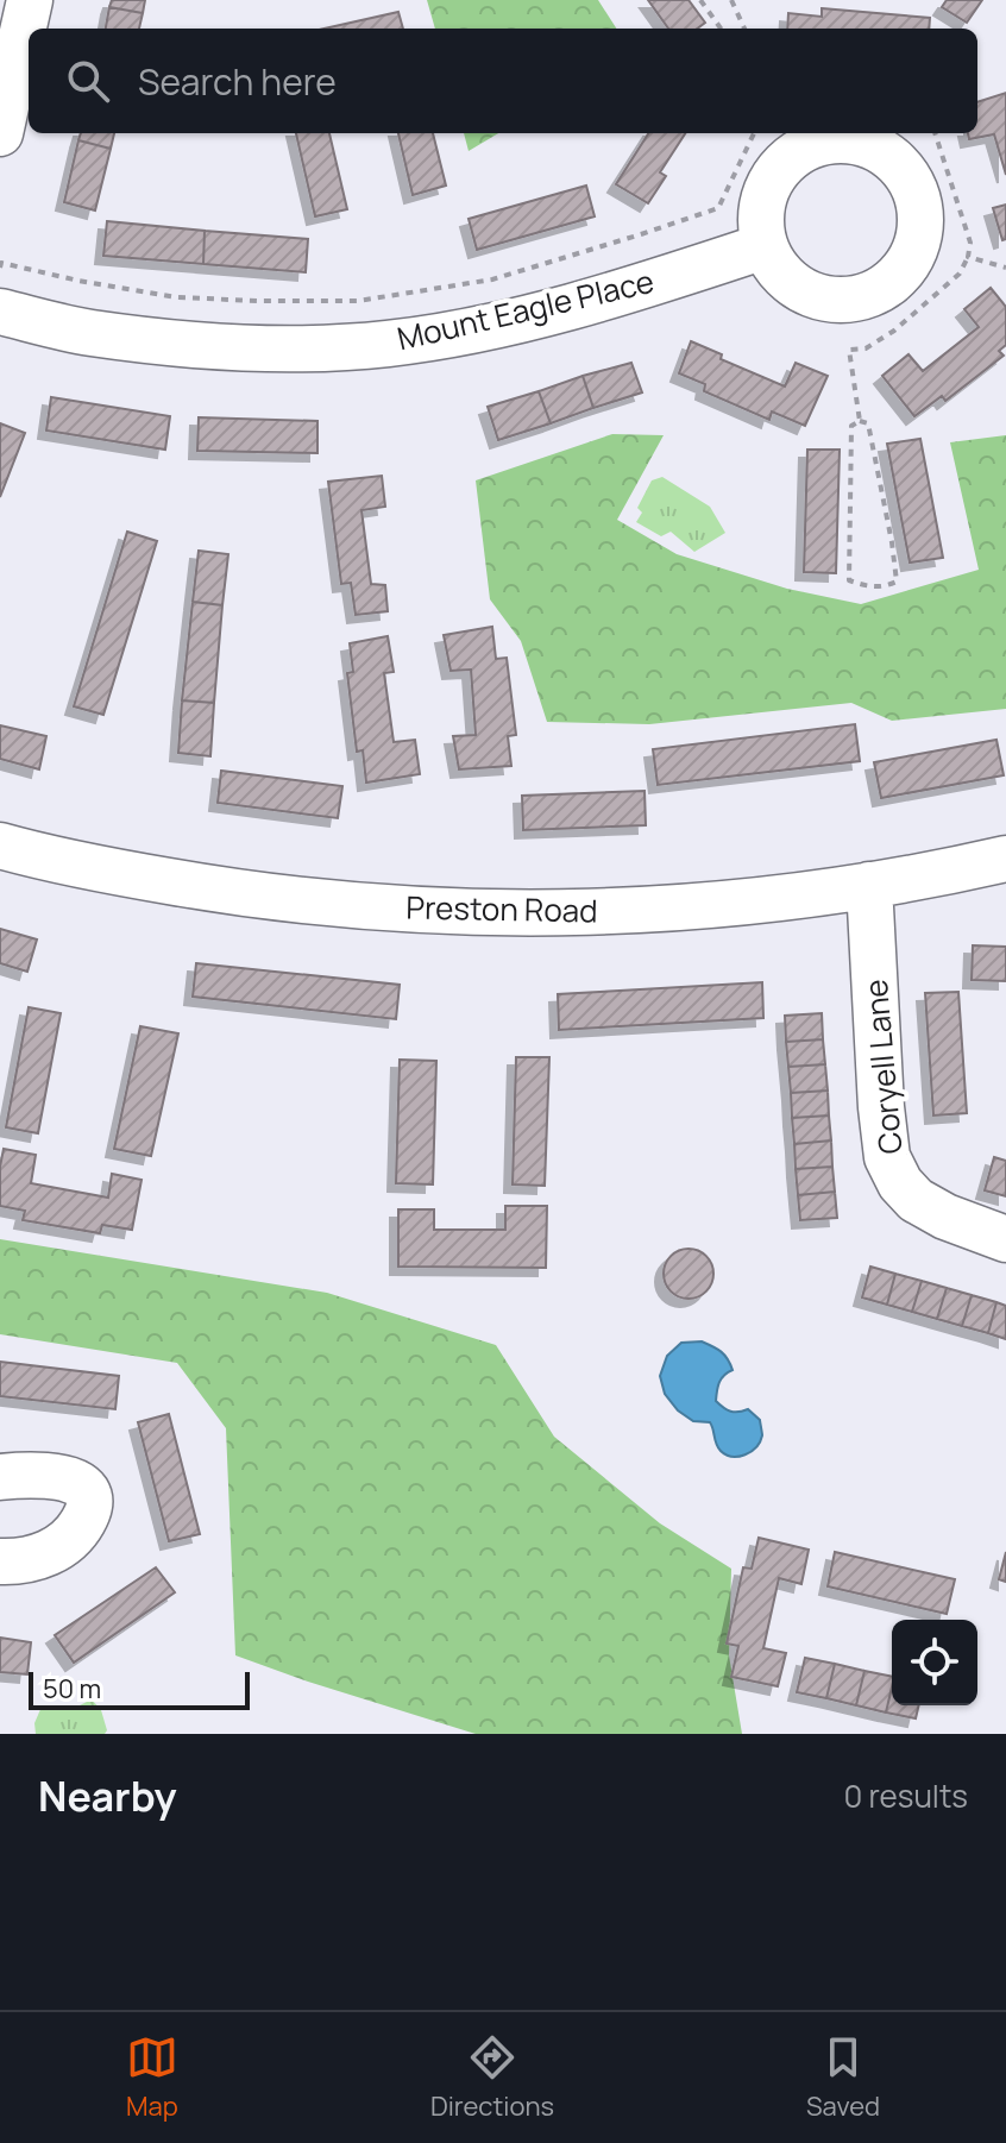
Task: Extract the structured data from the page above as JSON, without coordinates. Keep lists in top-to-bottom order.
{
  "streets": {
    "street": ["Mount Eagle Place", "Preston Road", "Coryell Lane"]
  },
  "crossings": [
    ["Preston Road", "Coryell Lane"]
  ],
  "scale_bar": "50 m",
  "page": {
    "search": "Search here",
    "scale": "50 m",
    "heading": ["Nearby", "0 results"],
    "nav": ["Map", "Directions", "Saved"]
  }
}
